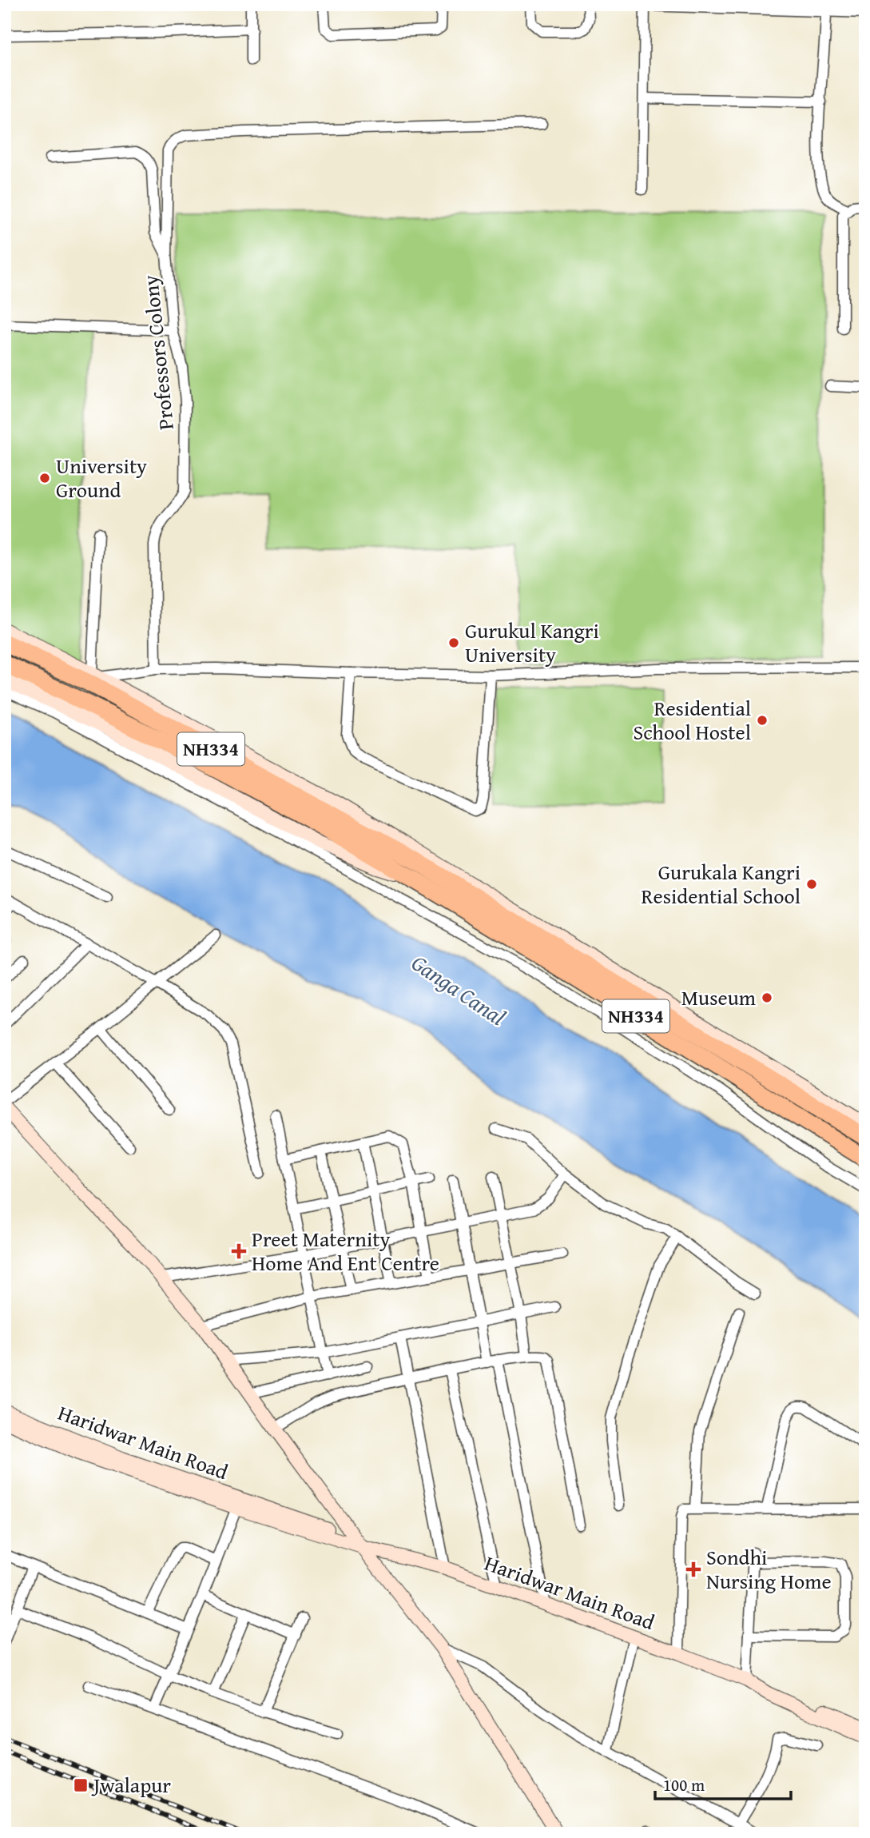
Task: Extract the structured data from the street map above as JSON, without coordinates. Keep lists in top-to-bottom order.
{
  "streets": {
    "highway": ["NH334"],
    "street": ["Professors Colony", "Haridwar Main Road"]
  },
  "water": ["Ganga Canal"],
  "places": {
    "other": [
      "University Ground",
      "Gurukul Kangri University",
      "Residential School Hostel",
      "Gurukala Kangri Residential School",
      "Museum"
    ],
    "health": ["Preet Maternity Home And Ent Centre", "Sondhi Nursing Home"],
    "transit": ["Jwalapur"]
  },
  "scale_bar": "100 m"
}
